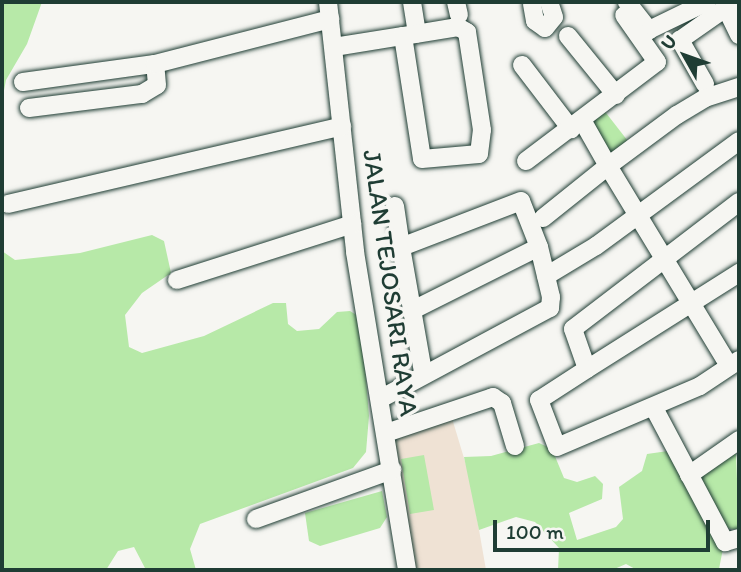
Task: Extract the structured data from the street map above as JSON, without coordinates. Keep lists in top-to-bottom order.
{
  "streets": {
    "street": ["JALAN TEJOSARI RAYA"]
  },
  "scale_bar": "100 m",
  "north": "top left"
}
